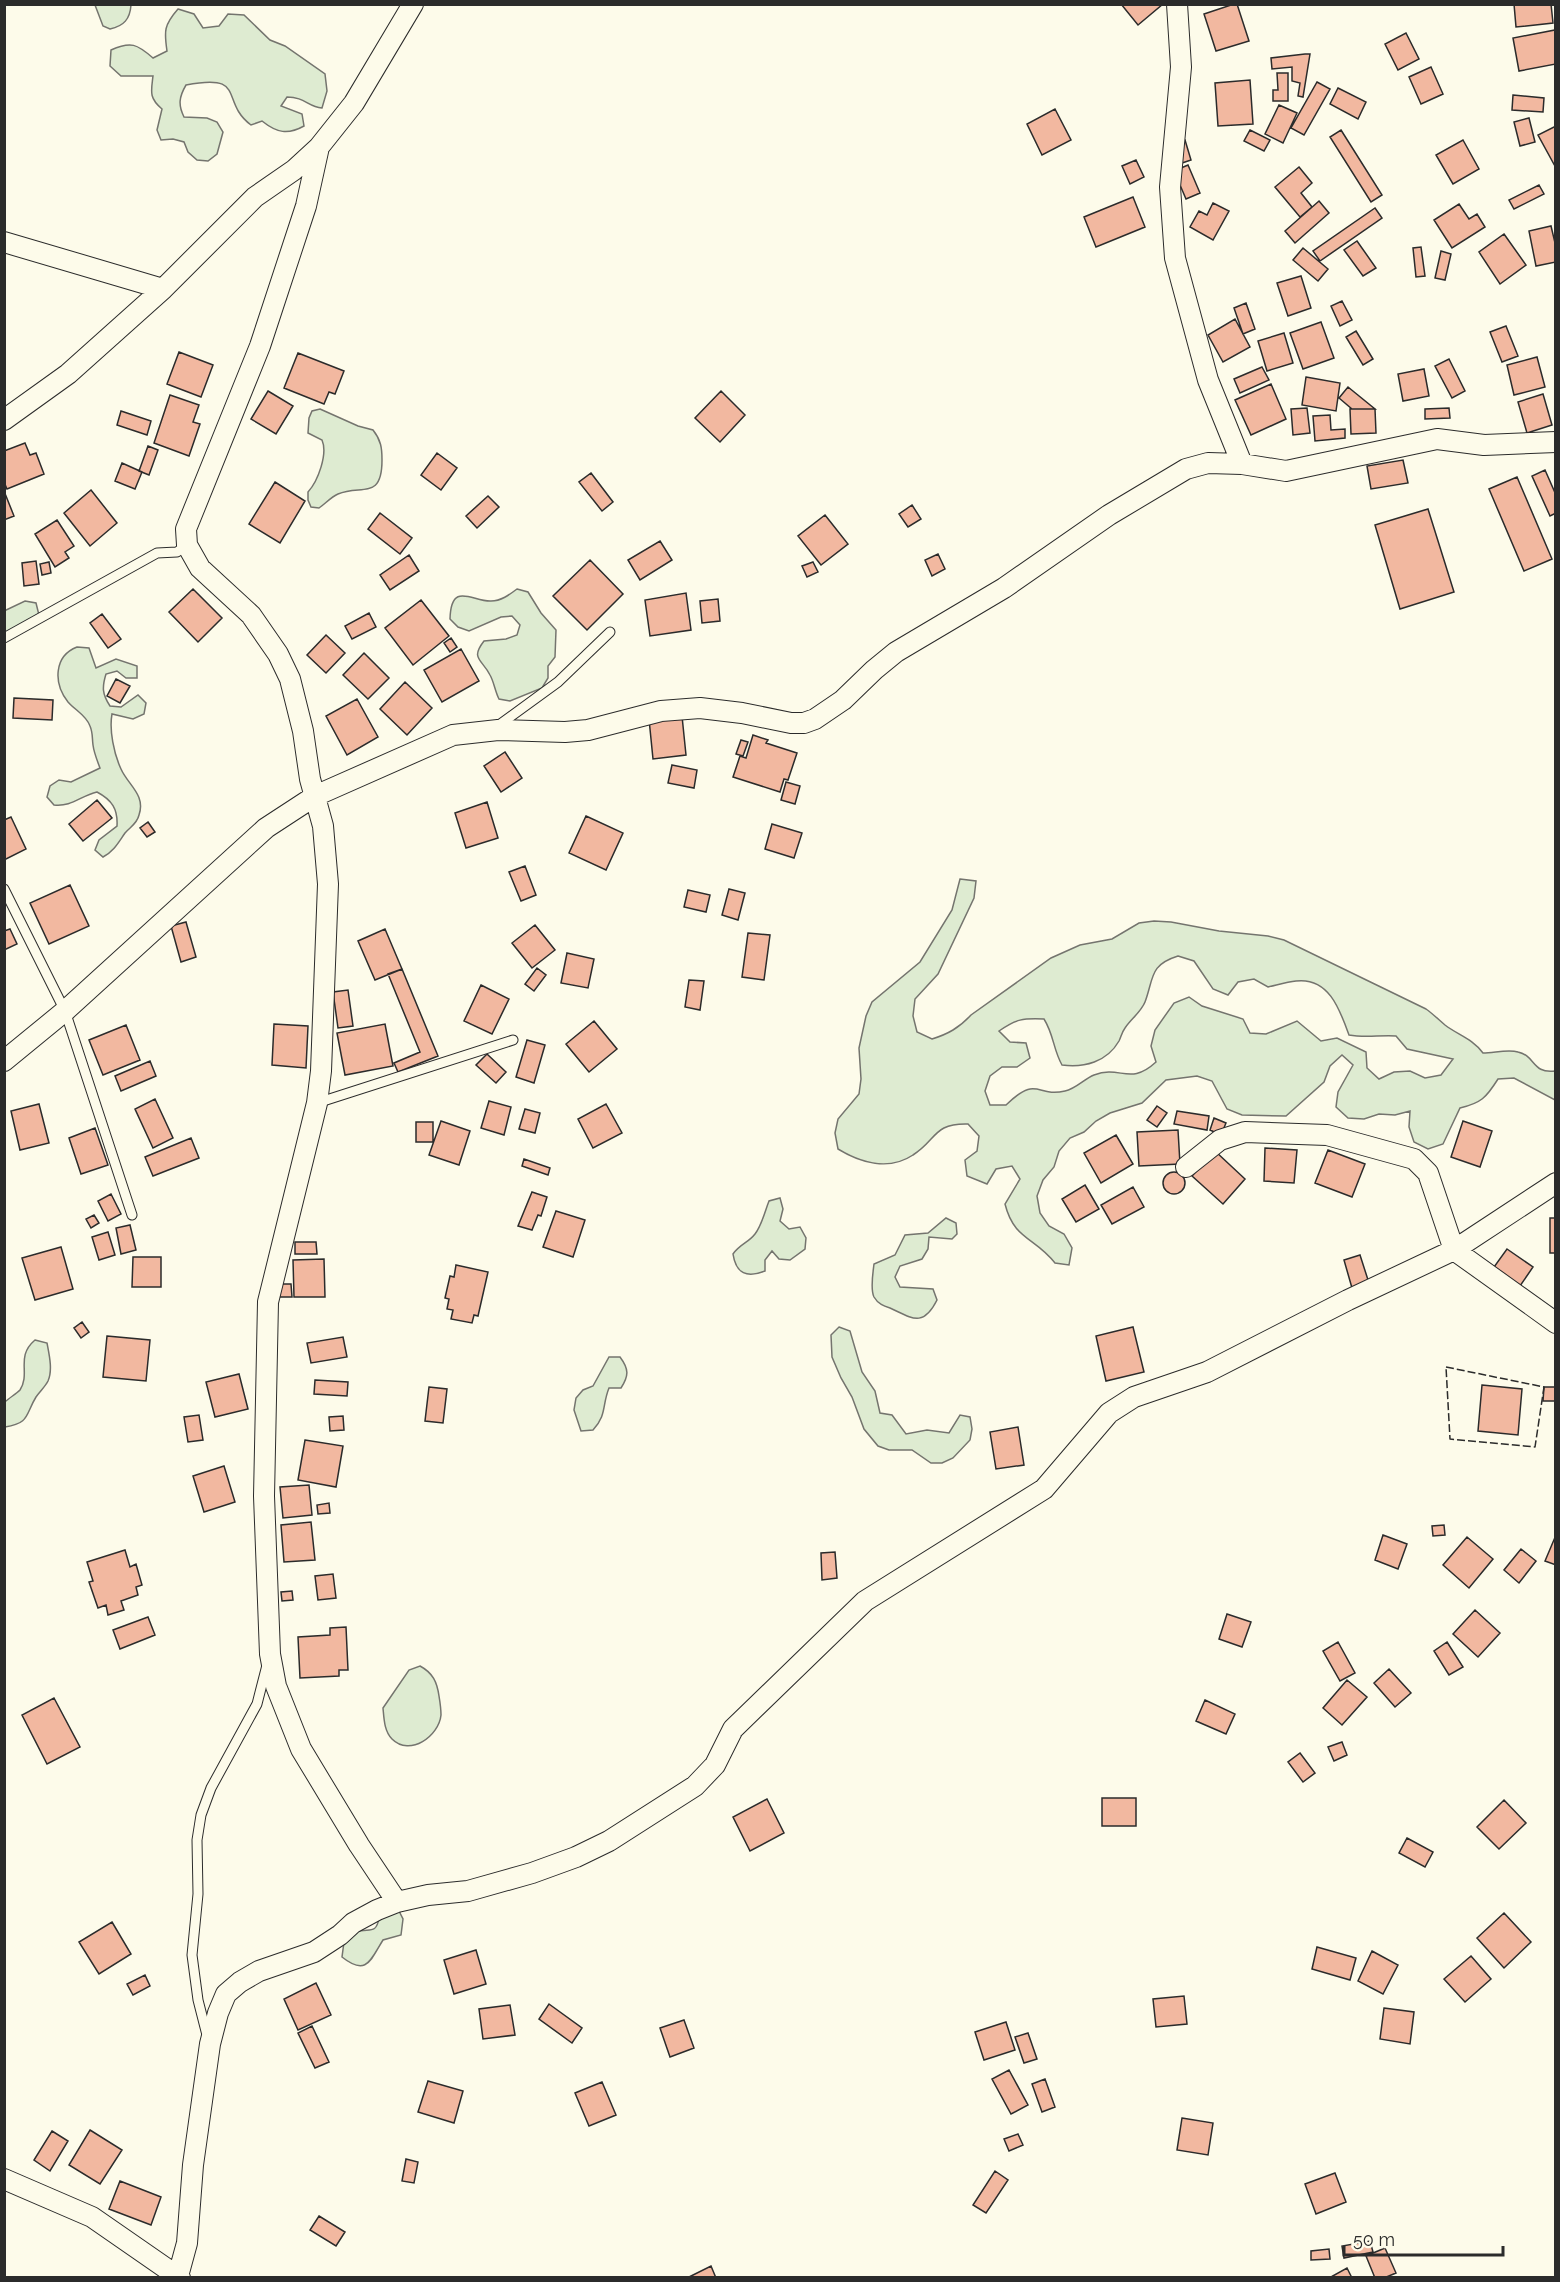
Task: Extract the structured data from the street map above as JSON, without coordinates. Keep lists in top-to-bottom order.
{
  "scale_bar": "50 m"
}
